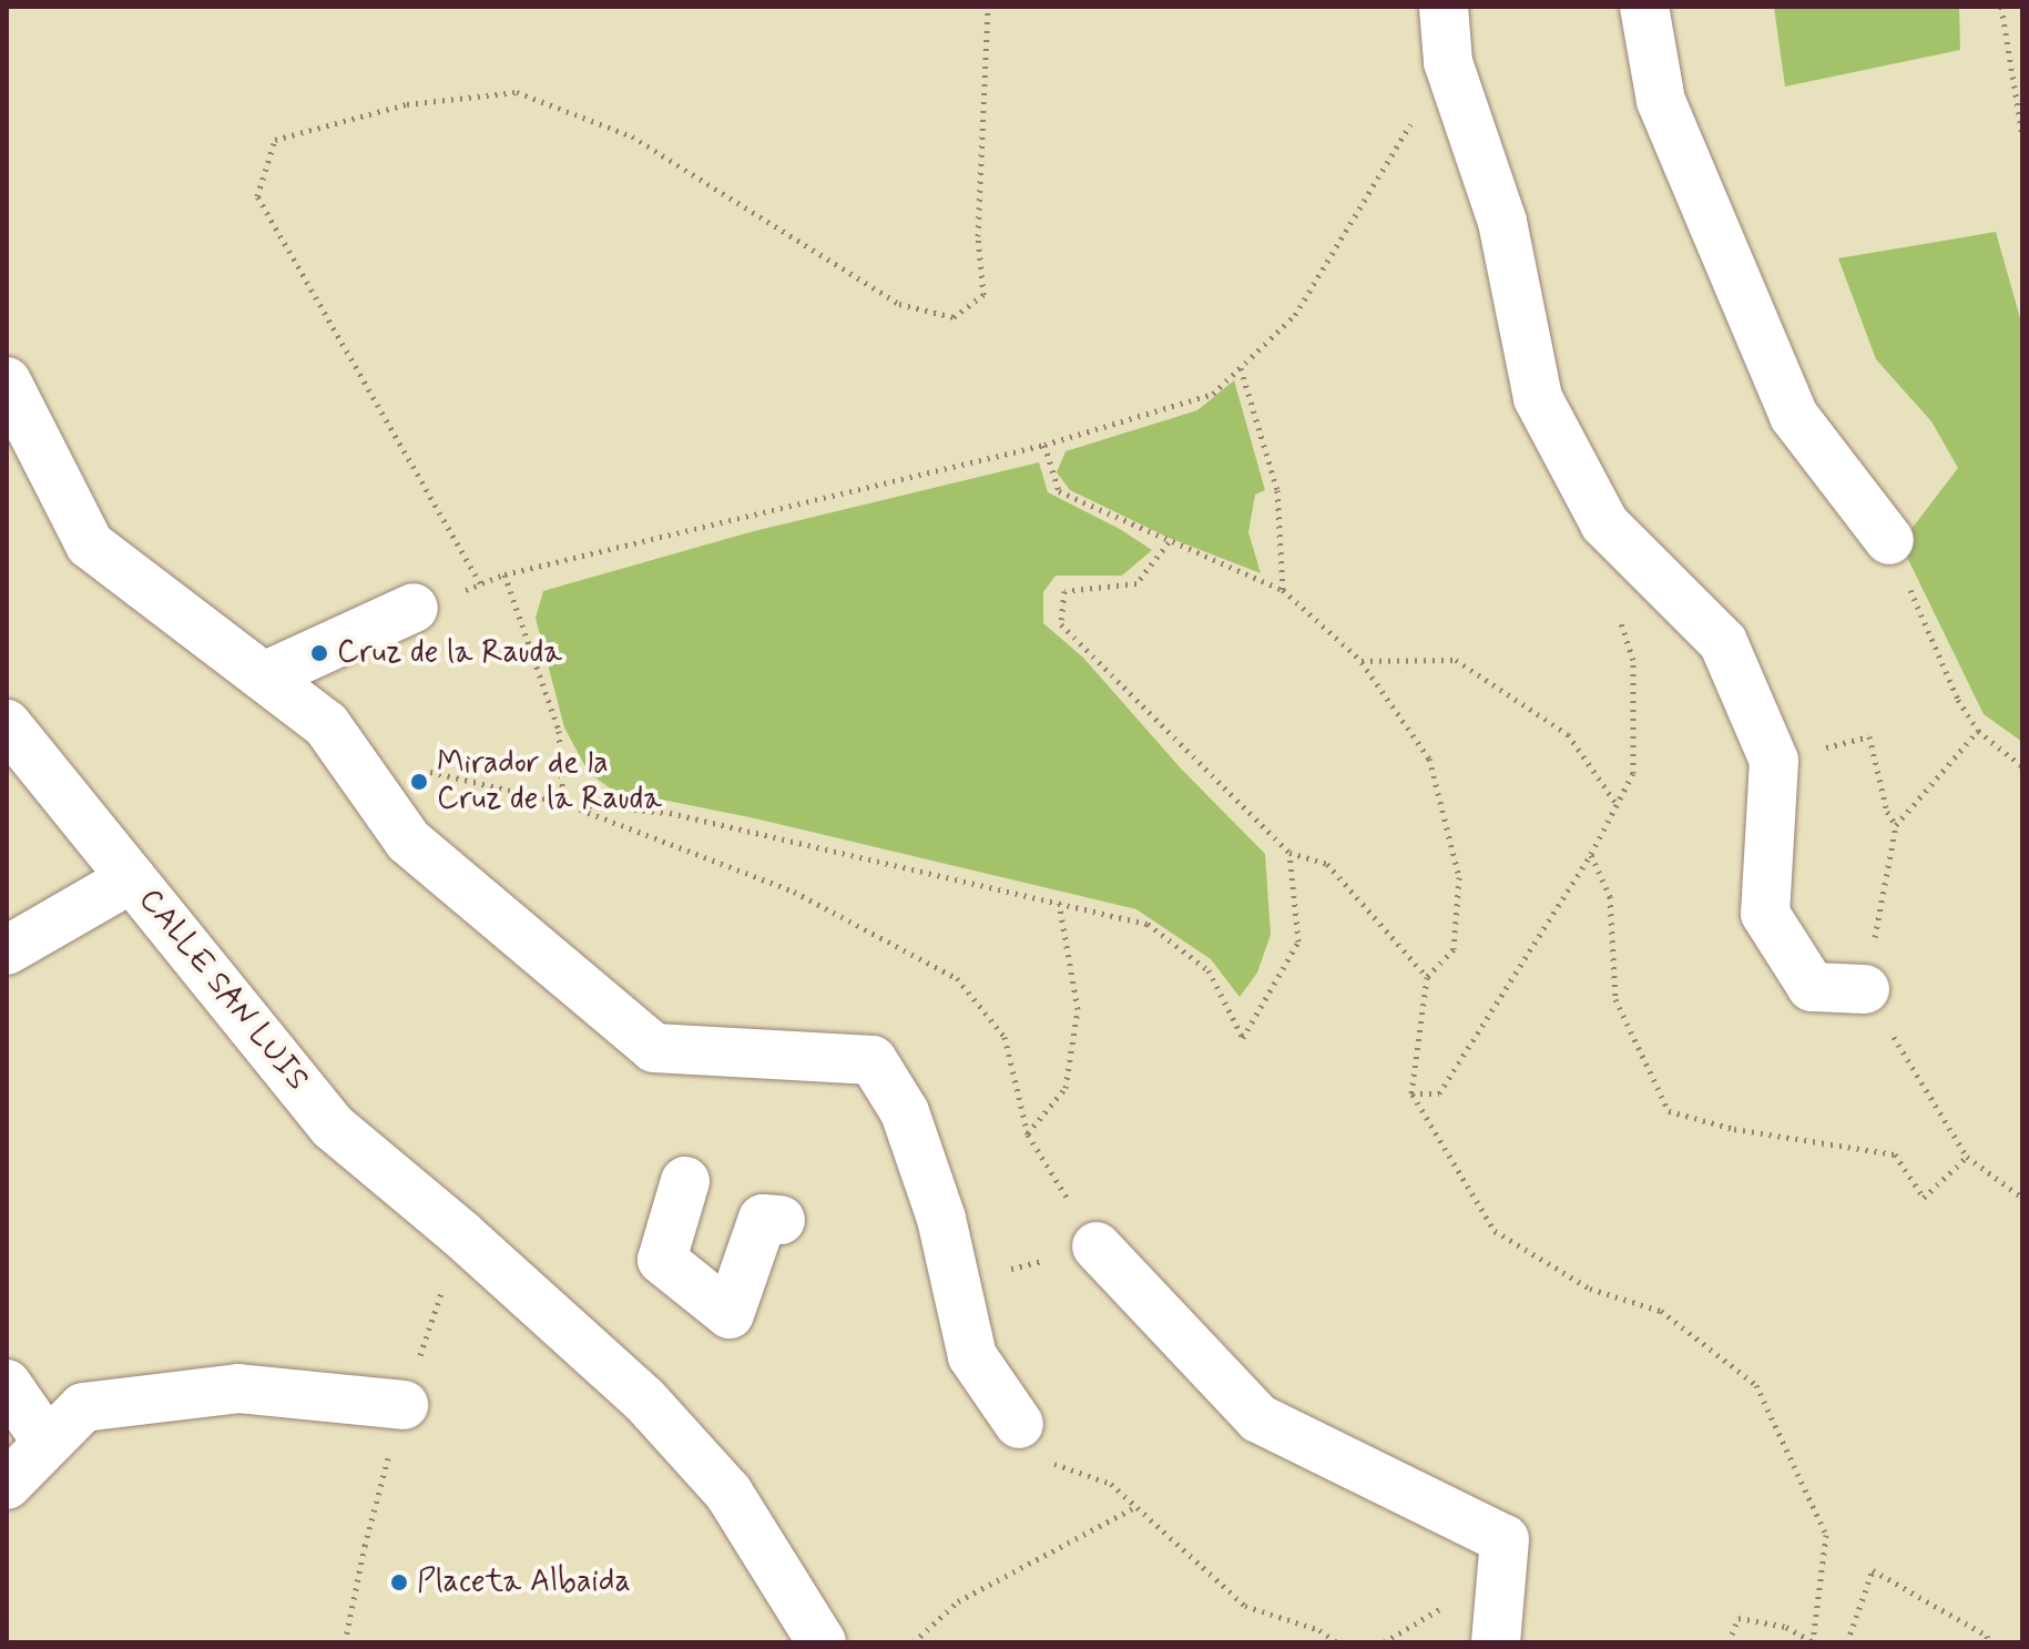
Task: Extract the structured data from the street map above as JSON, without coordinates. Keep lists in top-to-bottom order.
{
  "streets": {
    "street": ["CALLE SAN LUIS"]
  },
  "places": ["Cruz de la Rauda", "Mirador de la Cruz de la Rauda", "Placeta Albaida"]
}
